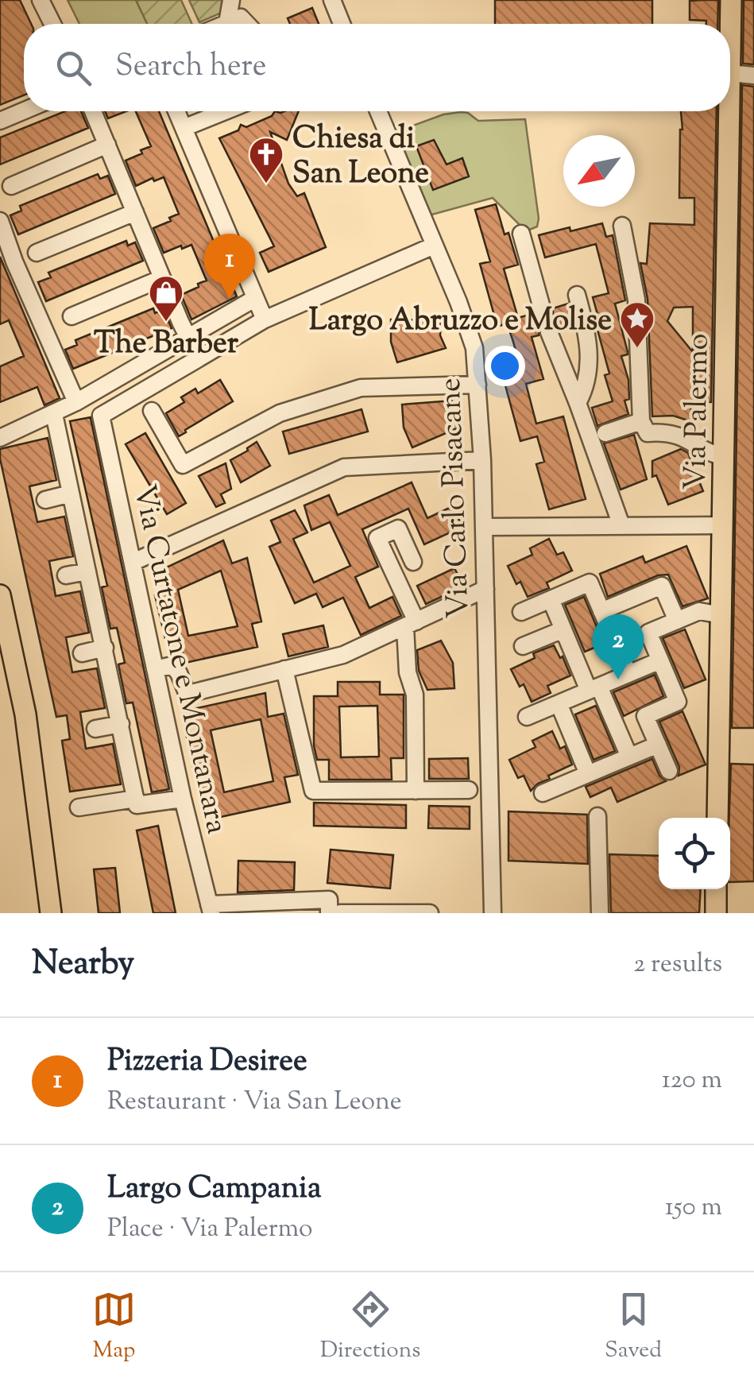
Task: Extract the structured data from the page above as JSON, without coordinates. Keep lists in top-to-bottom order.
{
  "streets": {
    "main road": ["Via Palermo"],
    "street": ["Via Carlo Pisacane", "Via Curtatone e Montanara"]
  },
  "places": {
    "church": ["Chiesa di San Leone"],
    "shop": ["The Barber"],
    "place": ["Largo Abruzzo e Molise"]
  },
  "north": "bottom left",
  "page": {
    "search": "Search here",
    "pins": ["1", "2"],
    "heading": ["Nearby", "2 results"],
    "list": [
      {
        "mark": "1",
        "name": "Pizzeria Desiree",
        "note": "Restaurant · Via San Leone",
        "value": "120 m"
      },
      {
        "mark": "2",
        "name": "Largo Campania",
        "note": "Place · Via Palermo",
        "value": "150 m"
      }
    ],
    "nav": ["Map", "Directions", "Saved"]
  }
}
